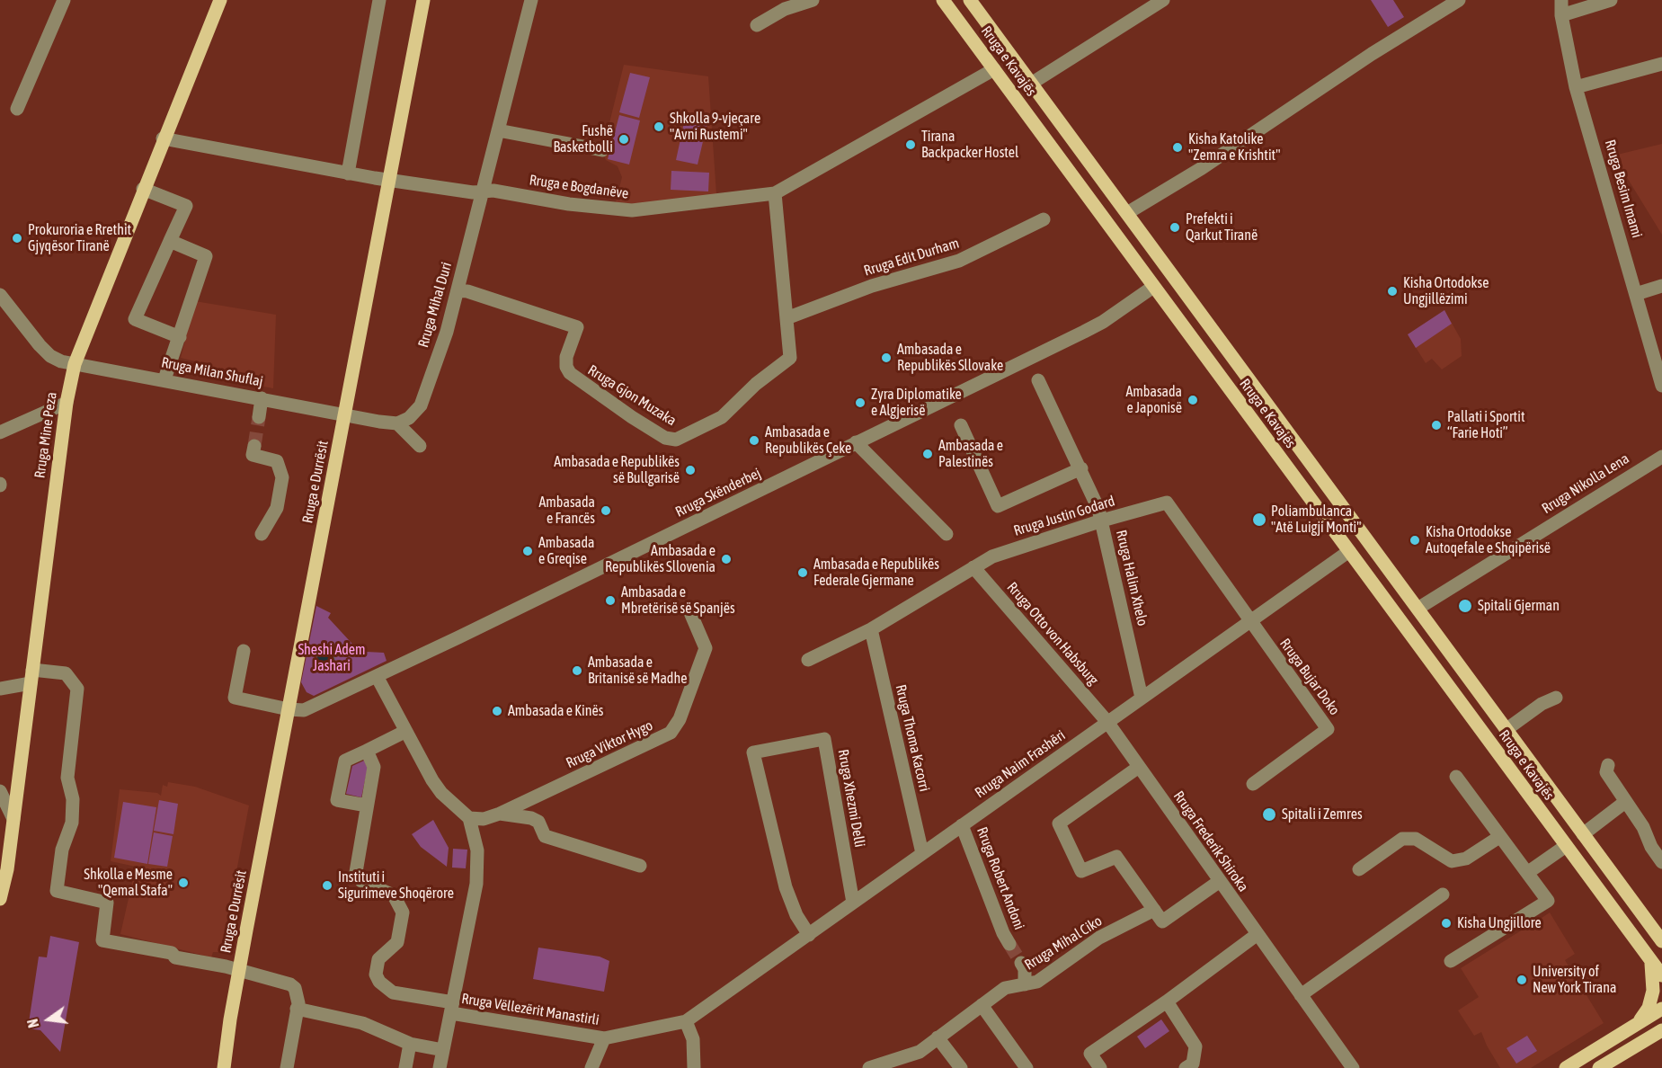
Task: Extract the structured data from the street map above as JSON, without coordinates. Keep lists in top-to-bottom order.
{
  "streets": {
    "main road": ["Rruga e Kavajës", "Rruga Mine Peza", "Rruga e Durrësit"],
    "street": [
      "Rruga e Bogdanëve",
      "Rruga Besim Imami",
      "Rruga Edit Durham",
      "Rruga Mihal Duri",
      "Rruga Milan Shuflaj",
      "Rruga Gjon Muzaka",
      "Rruga Nikolla Lena",
      "Rruga Skënderbej",
      "Rruga Justin Godard",
      "Rruga Halim Xhelo",
      "Rruga Otto von Habsburg",
      "Rruga Bujar Doko",
      "Rruga Thoma Kacorri",
      "Rruga Viktor Hygo",
      "Rruga Naim Frashëri",
      "Rruga Xhezmi Delli",
      "Rruga Frederik Shiroka",
      "Rruga Robert Andoni",
      "Rruga Mihal Ciko",
      "Rruga Vëllezërit Manastirli"
    ]
  },
  "crossings": [
    ["Rruga e Kavajës", "Rruga e Bogdanëve"],
    ["Rruga e Kavajës", "Rruga Nikolla Lena"],
    ["Rruga e Kavajës", "Rruga Skënderbej"],
    ["Rruga e Kavajës", "Rruga Naim Frashëri"],
    ["Rruga e Bogdanëve", "Rruga Mihal Duri"],
    ["Rruga e Bogdanëve", "Rruga Gjon Muzaka"],
    ["Rruga e Bogdanëve", "Rruga Mine Peza"],
    ["Rruga e Bogdanëve", "Rruga e Durrësit"],
    ["Rruga Edit Durham", "Rruga Gjon Muzaka"],
    ["Rruga Mihal Duri", "Rruga Gjon Muzaka"],
    ["Rruga Milan Shuflaj", "Rruga Mine Peza"],
    ["Rruga Milan Shuflaj", "Rruga e Durrësit"],
    ["Rruga e Durrësit", "Rruga Skënderbej"],
    ["Rruga Justin Godard", "Rruga Halim Xhelo"],
    ["Rruga Justin Godard", "Rruga Otto von Habsburg"],
    ["Rruga Justin Godard", "Rruga Bujar Doko"],
    ["Rruga Justin Godard", "Rruga Naim Frashëri"],
    ["Rruga Halim Xhelo", "Rruga Naim Frashëri"],
    ["Rruga Otto von Habsburg", "Rruga Naim Frashëri"],
    ["Rruga Otto von Habsburg", "Rruga Frederik Shiroka"],
    ["Rruga Bujar Doko", "Rruga Naim Frashëri"],
    ["Rruga Thoma Kacorri", "Rruga Naim Frashëri"],
    ["Rruga Viktor Hygo", "Rruga Vëllezërit Manastirli"],
    ["Rruga Naim Frashëri", "Rruga Xhezmi Delli"],
    ["Rruga Naim Frashëri", "Rruga Frederik Shiroka"],
    ["Rruga Naim Frashëri", "Rruga Robert Andoni"],
    ["Rruga Naim Frashëri", "Rruga Vëllezërit Manastirli"]
  ],
  "parks": ["Sheshi Adem Jashari"],
  "places": [
    "Shkolla 9-vjeçare \"Avni Rustemi\"",
    "Fushë Basketbolli",
    "Tirana Backpacker Hostel",
    "Kisha Katolike \"Zemra e Krishtit\"",
    "Prefekti i Qarkut Tiranë",
    "Prokuroria e Rrethit Gjyqësor Tiranë",
    "Kisha Ortodokse Ungjillëzimi",
    "Ambasada e Republikës Sllovake",
    "Ambasada e Japonisë",
    "Zyra Diplomatike e Algjerisë",
    "Pallati i Sportit “Farie Hoti”",
    "Ambasada e Republikës Çeke",
    "Ambasada e Palestinës",
    "Ambasada e Republikës së Bullgarisë",
    "Ambasada e Francës",
    "Poliambulanca \"Atë Luigji Monti\"",
    "Kisha Ortodokse Autoqefale e Shqipërisë",
    "Ambasada e Greqise",
    "Ambasada e Republikës Sllovenia",
    "Ambasada e Republikës Federale Gjermane",
    "Ambasada e Mbretërisë së Spanjës",
    "Spitali Gjerman",
    "Ambasada e Britanisë së Madhe",
    "Ambasada e Kinës",
    "Spitali i Zemres",
    "Shkolla e Mesme \"Qemal Stafa\"",
    "Instituti i Sigurimeve Shoqërore",
    "Kisha Ungjillore",
    "University of New York Tirana"
  ],
  "north": "left"
}
